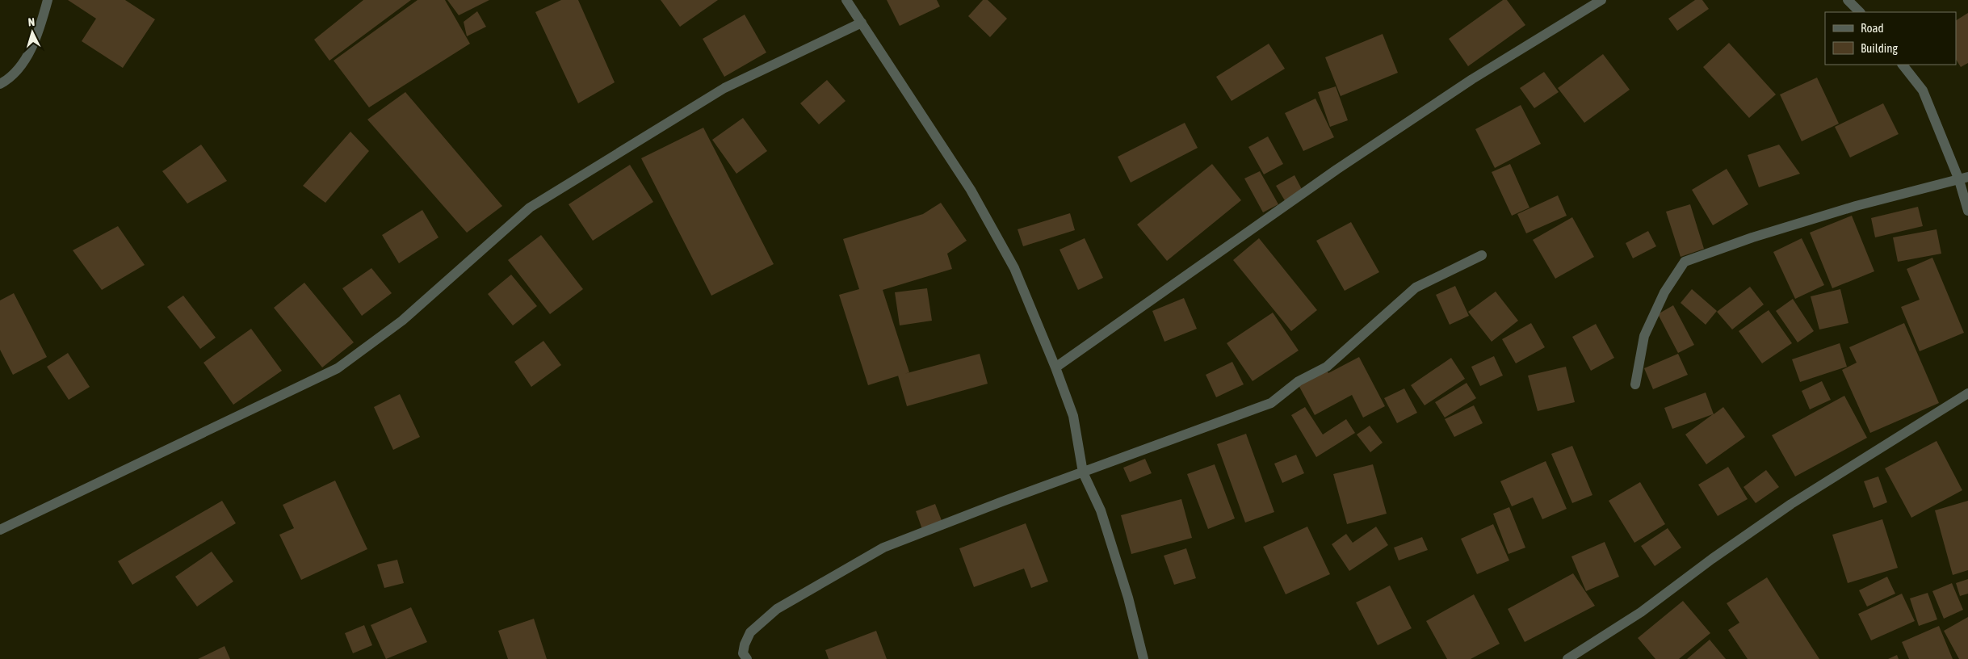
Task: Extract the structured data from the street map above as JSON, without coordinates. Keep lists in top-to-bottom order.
{
  "legend": ["Road", "Building"],
  "north": "top"
}
